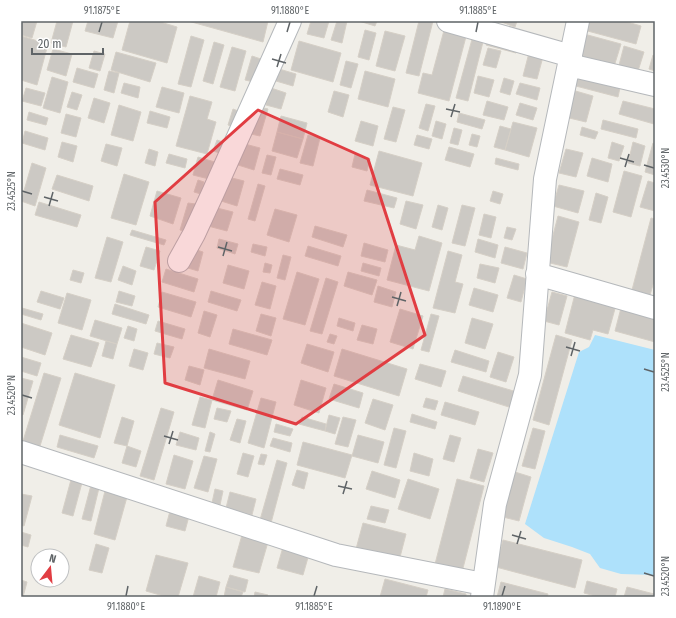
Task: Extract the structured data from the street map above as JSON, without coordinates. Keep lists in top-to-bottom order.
{
  "scale_bar": "20 m",
  "north": "top",
  "coordinates": [
    "91.1875°E",
    "91.1880°E",
    "91.1885°E",
    "23.4530°N",
    "23.4525°N",
    "23.4520°N",
    "91.1890°E"
  ]
}
